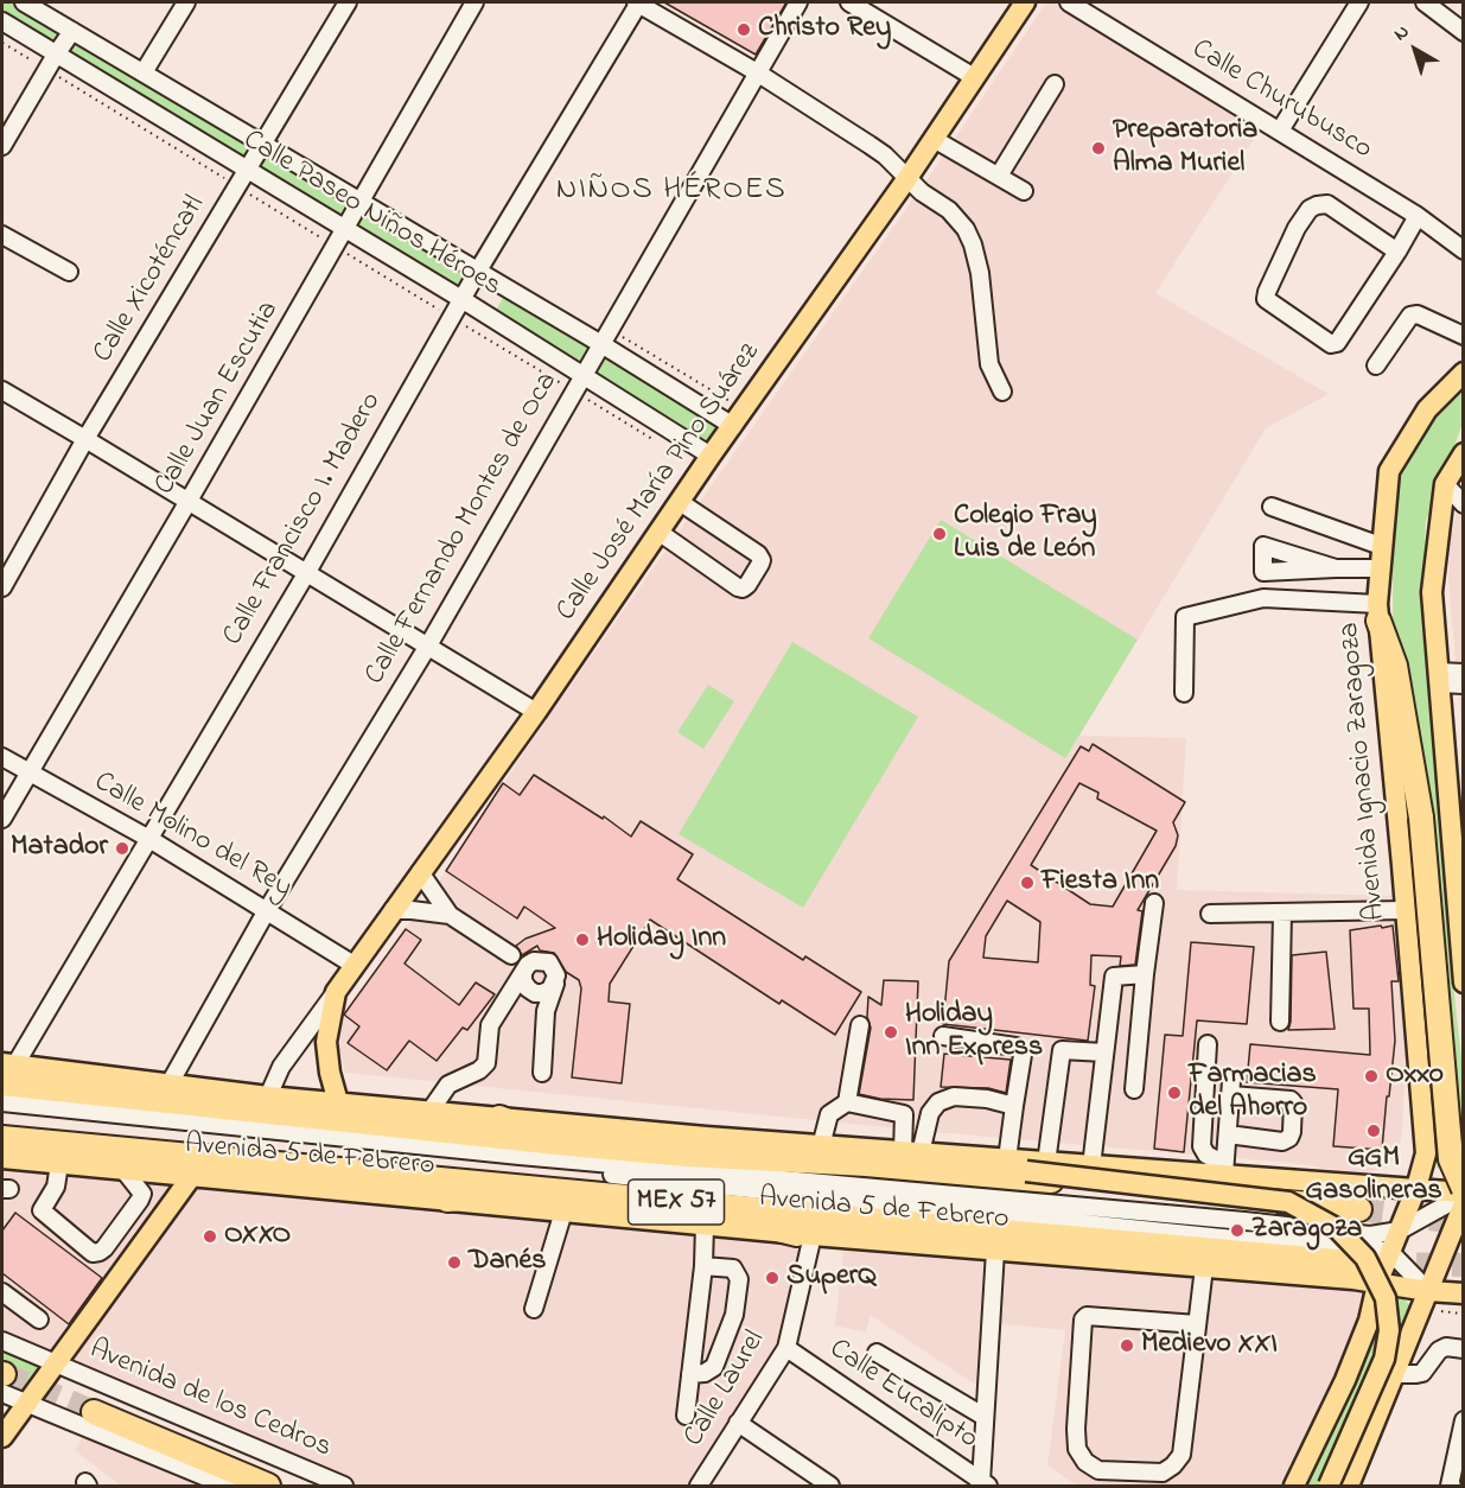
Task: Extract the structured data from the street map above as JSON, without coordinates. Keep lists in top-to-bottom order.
{
  "streets": {
    "highway": ["Avenida 5 de Febrero", "MEX 57"],
    "main road": ["Calle José María Pino Suárez", "Avenida Ignacio Zaragoza"],
    "street": [
      "Calle Churubusco",
      "Calle Paseo Niños Héroes",
      "Calle Xicoténcatl",
      "Calle Juan Escutia",
      "Calle Francisco I. Madero",
      "Calle Fernando Montes de Oca",
      "Calle Molino del Rey",
      "Calle Laurel",
      "Calle Eucalipto",
      "Avenida de los Cedros"
    ]
  },
  "crossings": [
    ["Calle Paseo Niños Héroes", "Calle Xicoténcatl"],
    ["Calle Paseo Niños Héroes", "Calle Juan Escutia"],
    ["Calle Paseo Niños Héroes", "Calle José María Pino Suárez"],
    ["Calle Paseo Niños Héroes", "Calle Francisco I. Madero"],
    ["Calle Paseo Niños Héroes", "Calle Fernando Montes de Oca"],
    ["Calle Juan Escutia", "Calle Molino del Rey"],
    ["Calle José María Pino Suárez", "Calle Molino del Rey"],
    ["Calle José María Pino Suárez", "Avenida 5 de Febrero"],
    ["Calle Francisco I. Madero", "Calle Molino del Rey"],
    ["Calle Francisco I. Madero", "Avenida 5 de Febrero"],
    ["Calle Fernando Montes de Oca", "Calle Molino del Rey"],
    ["Calle Fernando Montes de Oca", "Avenida 5 de Febrero"],
    ["Avenida Ignacio Zaragoza", "Avenida 5 de Febrero"],
    ["Calle Molino del Rey", "Avenida 5 de Febrero"],
    ["Avenida 5 de Febrero", "Calle Laurel"],
    ["Calle Laurel", "Calle Eucalipto"]
  ],
  "districts": ["NIÑOS HÉROES"],
  "places": [
    "Christo Rey",
    "Preparatoria Alma Muriel",
    "Colegio Fray Luis de León",
    "Matador",
    "Fiesta Inn",
    "Holiday Inn",
    "Holiday Inn Express",
    "Oxxo",
    "Farmacias del Ahorro",
    "GGM Gasolineras",
    "Zaragoza",
    "OXXO",
    "Danés",
    "SuperQ",
    "Medievo XXI"
  ],
  "north": "top left"
}
